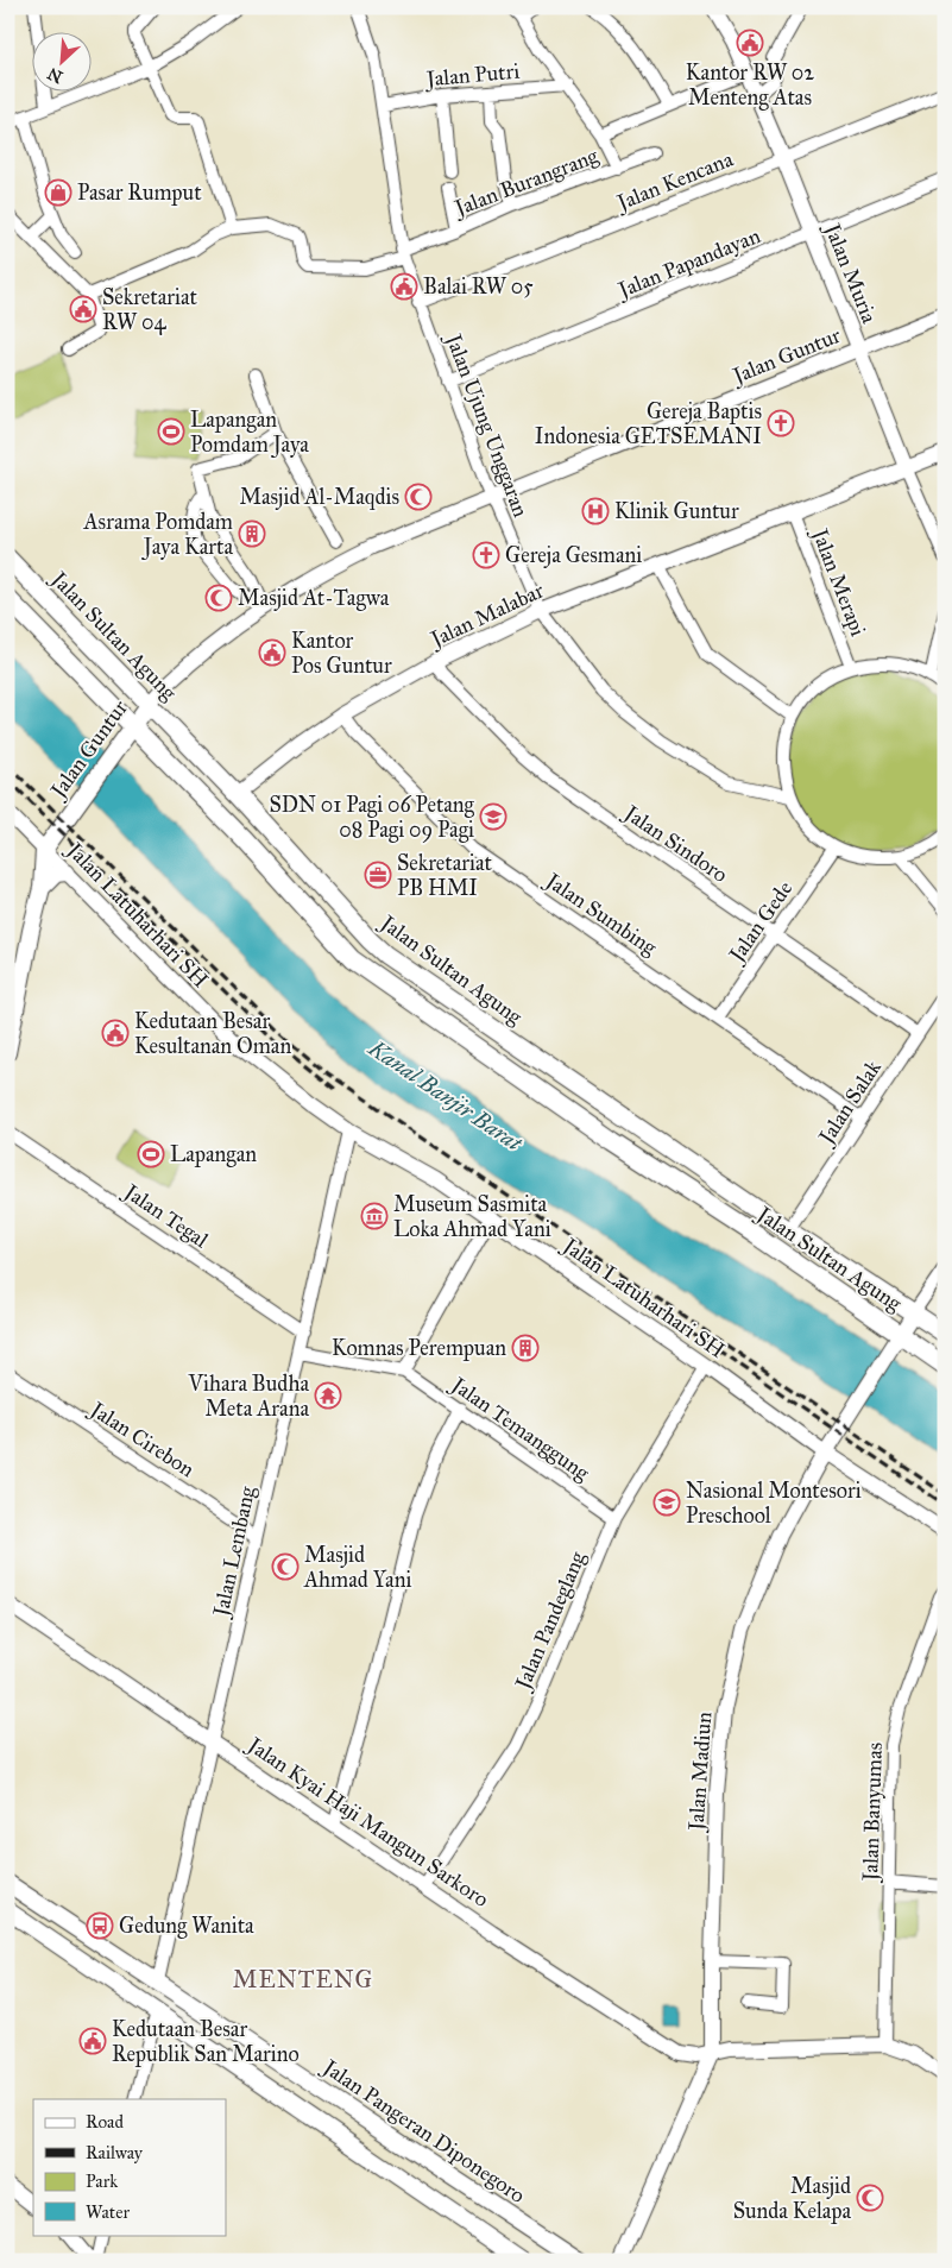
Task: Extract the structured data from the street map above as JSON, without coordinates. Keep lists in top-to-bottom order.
{
  "streets": {
    "main road": ["Jalan Guntur", "Jalan Sultan Agung", "Jalan Pangeran Diponegoro"],
    "street": [
      "Jalan Putri",
      "Jalan Kencana",
      "Jalan Burangrang",
      "Jalan Papandayan",
      "Jalan Muria",
      "Jalan Ujung Unggaran",
      "Jalan Merapi",
      "Jalan Malabar",
      "Jalan Sindoro",
      "Jalan Sumbing",
      "Jalan Latuharhari SH",
      "Jalan Gede",
      "Jalan Salak",
      "Jalan Tegal",
      "Jalan Temanggung",
      "Jalan Cirebon",
      "Jalan Lembang",
      "Jalan Pandeglang",
      "Jalan Madiun",
      "Jalan Banyumas",
      "Jalan Kyai Haji Mangun Sarkoro"
    ]
  },
  "crossings": [
    ["Jalan Putri", "Jalan Burangrang"],
    ["Jalan Putri", "Jalan Ujung Unggaran"],
    ["Jalan Kencana", "Jalan Muria"],
    ["Jalan Kencana", "Jalan Ujung Unggaran"],
    ["Jalan Burangrang", "Jalan Muria"],
    ["Jalan Burangrang", "Jalan Ujung Unggaran"],
    ["Jalan Papandayan", "Jalan Muria"],
    ["Jalan Papandayan", "Jalan Ujung Unggaran"],
    ["Jalan Muria", "Jalan Guntur"],
    ["Jalan Muria", "Jalan Malabar"],
    ["Jalan Guntur", "Jalan Ujung Unggaran"],
    ["Jalan Guntur", "Jalan Sultan Agung"],
    ["Jalan Guntur", "Jalan Latuharhari SH"],
    ["Jalan Ujung Unggaran", "Jalan Malabar"],
    ["Jalan Merapi", "Jalan Malabar"],
    ["Jalan Malabar", "Jalan Sultan Agung"],
    ["Jalan Malabar", "Jalan Sindoro"],
    ["Jalan Malabar", "Jalan Sumbing"],
    ["Jalan Sultan Agung", "Jalan Salak"],
    ["Jalan Sultan Agung", "Jalan Madiun"],
    ["Jalan Sindoro", "Jalan Gede"],
    ["Jalan Sindoro", "Jalan Salak"],
    ["Jalan Sumbing", "Jalan Gede"],
    ["Jalan Sumbing", "Jalan Salak"],
    ["Jalan Latuharhari SH", "Jalan Lembang"],
    ["Jalan Latuharhari SH", "Jalan Pandeglang"],
    ["Jalan Latuharhari SH", "Jalan Madiun"],
    ["Jalan Tegal", "Jalan Lembang"],
    ["Jalan Temanggung", "Jalan Pandeglang"],
    ["Jalan Cirebon", "Jalan Lembang"],
    ["Jalan Lembang", "Jalan Kyai Haji Mangun Sarkoro"],
    ["Jalan Lembang", "Jalan Pangeran Diponegoro"],
    ["Jalan Pandeglang", "Jalan Kyai Haji Mangun Sarkoro"],
    ["Jalan Madiun", "Jalan Kyai Haji Mangun Sarkoro"],
    ["Jalan Banyumas", "Jalan Kyai Haji Mangun Sarkoro"]
  ],
  "districts": ["MENTENG"],
  "water": ["Kanal Banjir Barat"],
  "places": {
    "public building": [
      "Kantor RW 02 Menteng Atas",
      "Balai RW 05",
      "Sekretariat RW 04",
      "Kantor Pos Guntur",
      "Kedutaan Besar Kesultanan Oman",
      "Kedutaan Besar Republik San Marino"
    ],
    "shop": ["Pasar Rumput"],
    "church": ["Gereja Baptis Indonesia GETSEMANI", "Gereja Gesmani"],
    "sports": ["Lapangan Pomdam Jaya", "Lapangan"],
    "mosque": [
      "Masjid Al-Maqdis",
      "Masjid At-Tagwa",
      "Masjid Ahmad Yani",
      "Masjid Sunda Kelapa"
    ],
    "hospital": ["Klinik Guntur"],
    "building": ["Asrama Pomdam Jaya Karta", "Komnas Perempuan"],
    "school or university": ["SDN 01 Pagi 06 Petang 08 Pagi 09 Pagi", "Nasional Montesori Preschool"],
    "office": ["Sekretariat PB HMI"],
    "museum": ["Museum Sasmita Loka Ahmad Yani"],
    "temple": ["Vihara Budha Meta Arana"],
    "bus stop": ["Gedung Wanita"]
  },
  "legend": [
    "Road",
    "Railway",
    "Park",
    "Water"
  ],
  "north": "bottom left"
}
